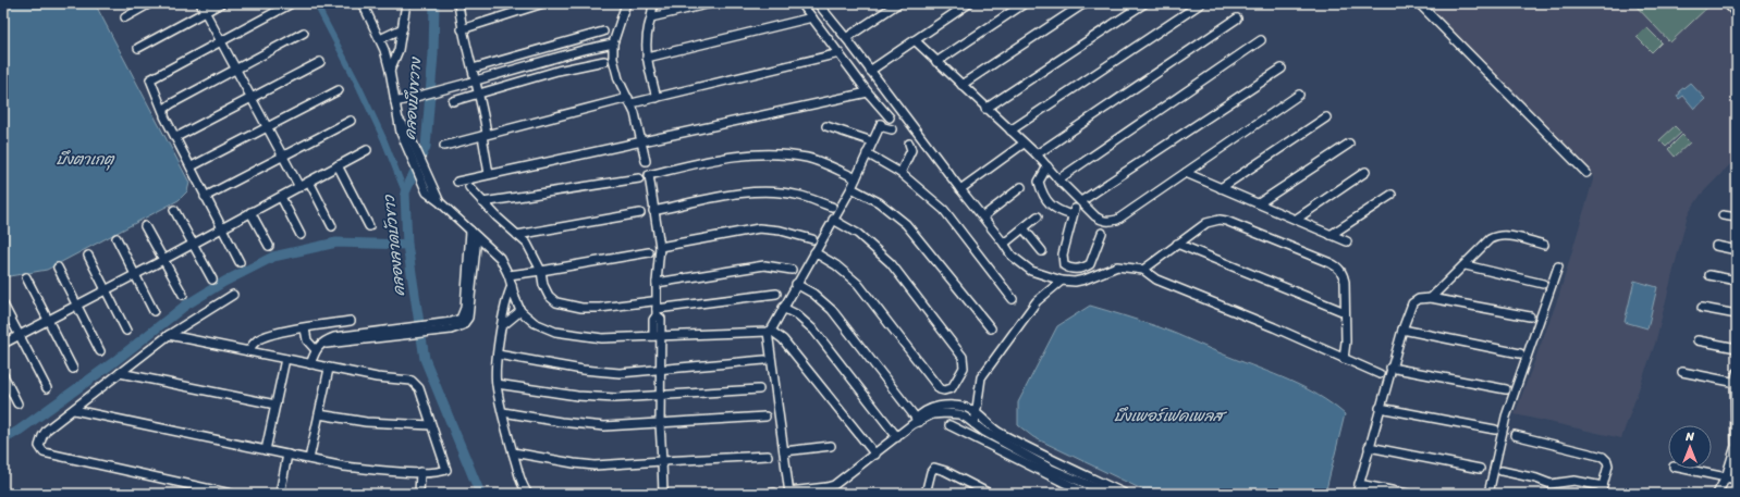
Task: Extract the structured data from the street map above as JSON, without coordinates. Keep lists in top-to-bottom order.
{
  "water": [
    "คลองบึงขวาง",
    "บึงตาเกตุ",
    "คลองลาดบัวขาว",
    "บึงเพอร์เฟคเพลส"
  ],
  "north": "top"
}
